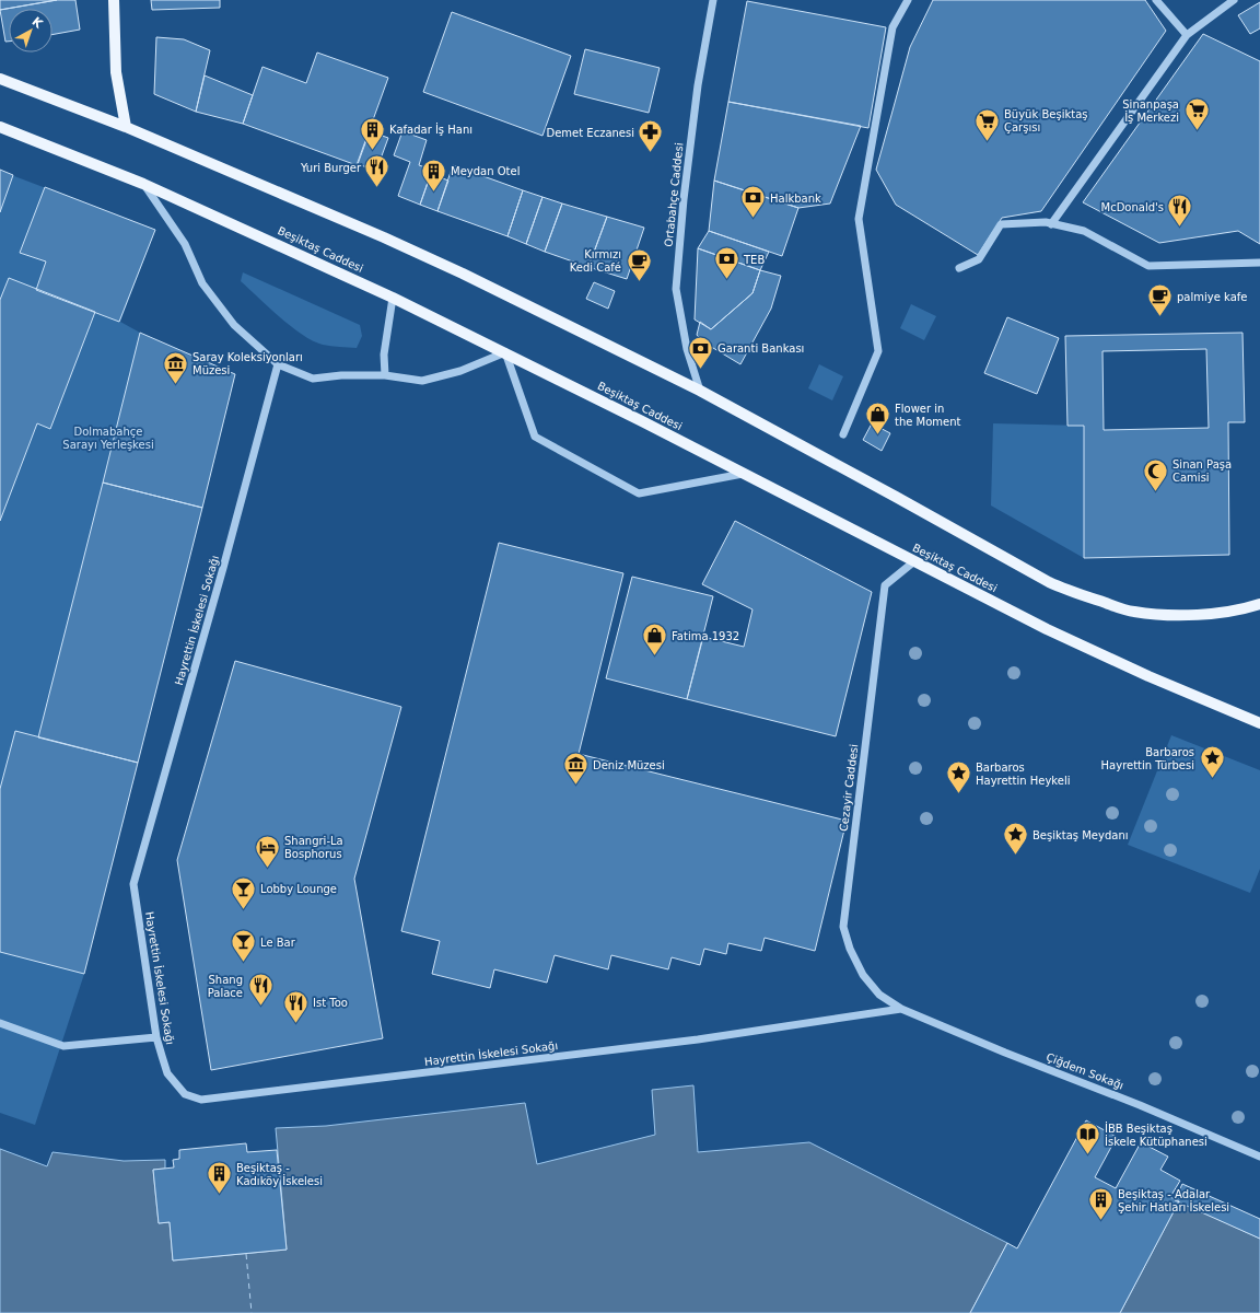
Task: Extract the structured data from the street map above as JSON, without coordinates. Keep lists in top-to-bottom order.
{
  "streets": {
    "main road": ["Beşiktaş Caddesi"],
    "street": [
      "Ortabahçe Caddesi",
      "Hayrettin İskelesi Sokağı",
      "Cezayir Caddesi",
      "Çiğdem Sokağı"
    ]
  },
  "crossings": [
    ["Beşiktaş Caddesi", "Cezayir Caddesi"],
    ["Hayrettin İskelesi Sokağı", "Cezayir Caddesi"],
    ["Hayrettin İskelesi Sokağı", "Çiğdem Sokağı"],
    ["Cezayir Caddesi", "Çiğdem Sokağı"]
  ],
  "parks": ["Dolmabahçe Sarayı Yerleşkesi"],
  "places": {
    "supermarket": ["Sinanpaşa İş Merkezi", "Büyük Beşiktaş Çarşısı"],
    "building": [
      "Kafadar İş Hanı",
      "Meydan Otel",
      "Beşiktaş - Kadıköy İskelesi",
      "Beşiktaş - Adalar Şehir Hatları İskelesi"
    ],
    "pharmacy": ["Demet Eczanesi"],
    "restaurant": [
      "Yuri Burger",
      "McDonald's",
      "Shang Palace",
      "Ist Too"
    ],
    "bank": ["Halkbank", "TEB", "Garanti Bankası"],
    "cafe": ["Kırmızı Kedi Café", "palmiye kafe"],
    "museum": ["Saray Koleksiyonları Müzesi", "Deniz Müzesi"],
    "shop": ["Flower in the Moment", "Fatima 1932"],
    "mosque": ["Sinan Paşa Camisi"],
    "place": ["Barbaros Hayrettin Türbesi", "Barbaros Hayrettin Heykeli", "Beşiktaş Meydanı"],
    "hotel": ["Shangri-La Bosphorus"],
    "bar": ["Lobby Lounge", "Le Bar"],
    "library": ["İBB Beşiktaş İskele Kütüphanesi"]
  },
  "north": "top right"
}
